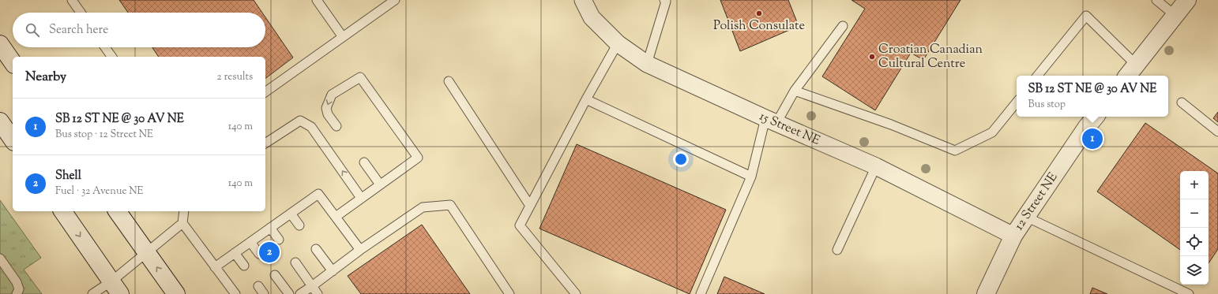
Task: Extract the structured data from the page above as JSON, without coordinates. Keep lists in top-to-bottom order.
{
  "streets": {
    "street": ["15 Street NE", "12 Street NE"]
  },
  "crossings": [
    ["15 Street NE", "12 Street NE"]
  ],
  "places": ["Polish Consulate", "Croatian Canadian Cultural Centre"],
  "page": {
    "search": "Search here",
    "heading": ["Nearby", "2 results"],
    "popup": ["SB 12 ST NE @ 30 AV NE", "Bus stop"],
    "list": [
      {
        "mark": "1",
        "name": "SB 12 ST NE @ 30 AV NE",
        "note": "Bus stop · 12 Street NE",
        "value": "140 m"
      },
      {
        "mark": "2",
        "name": "Shell",
        "note": "Fuel · 32 Avenue NE",
        "value": "140 m"
      }
    ],
    "pins": ["1", "2"],
    "map_buttons": ["+", "−"]
  }
}
